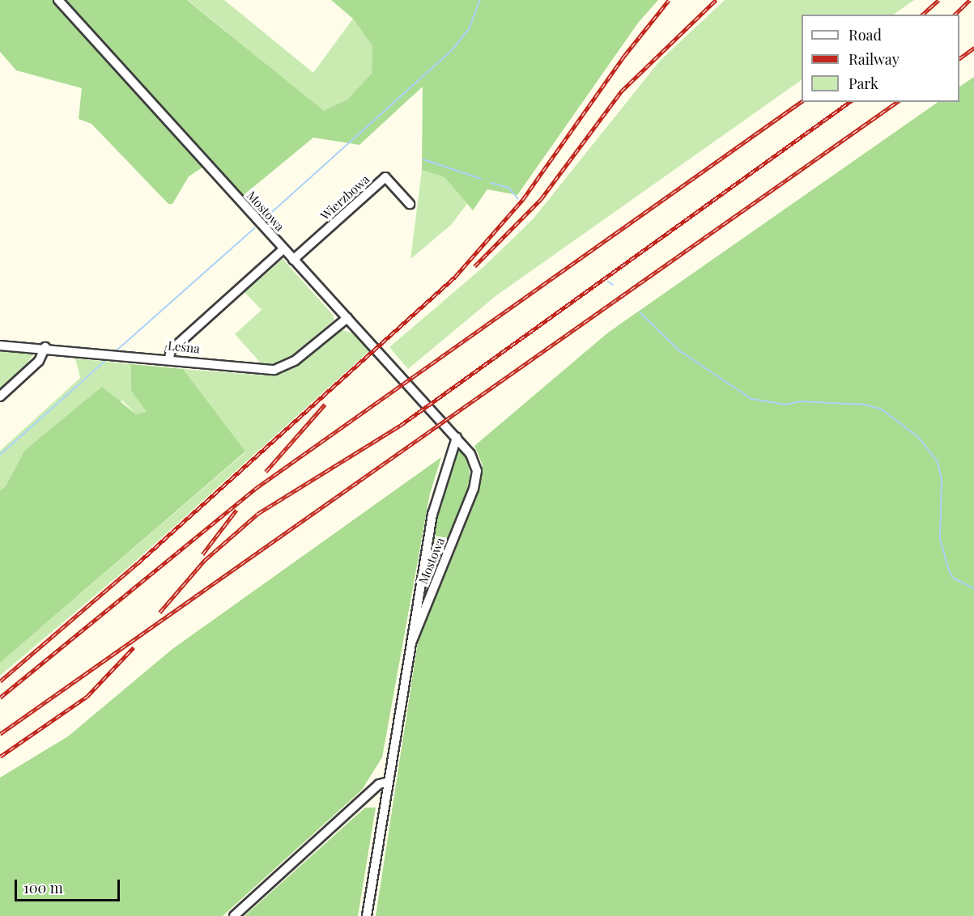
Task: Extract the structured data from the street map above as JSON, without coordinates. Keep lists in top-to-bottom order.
{
  "streets": {
    "street": ["Wierzbowa", "Mostowa", "Leśna"]
  },
  "crossings": [
    ["Wierzbowa", "Mostowa"],
    ["Mostowa", "Leśna"]
  ],
  "legend": ["Road", "Railway", "Park"],
  "scale_bar": "100 m"
}
